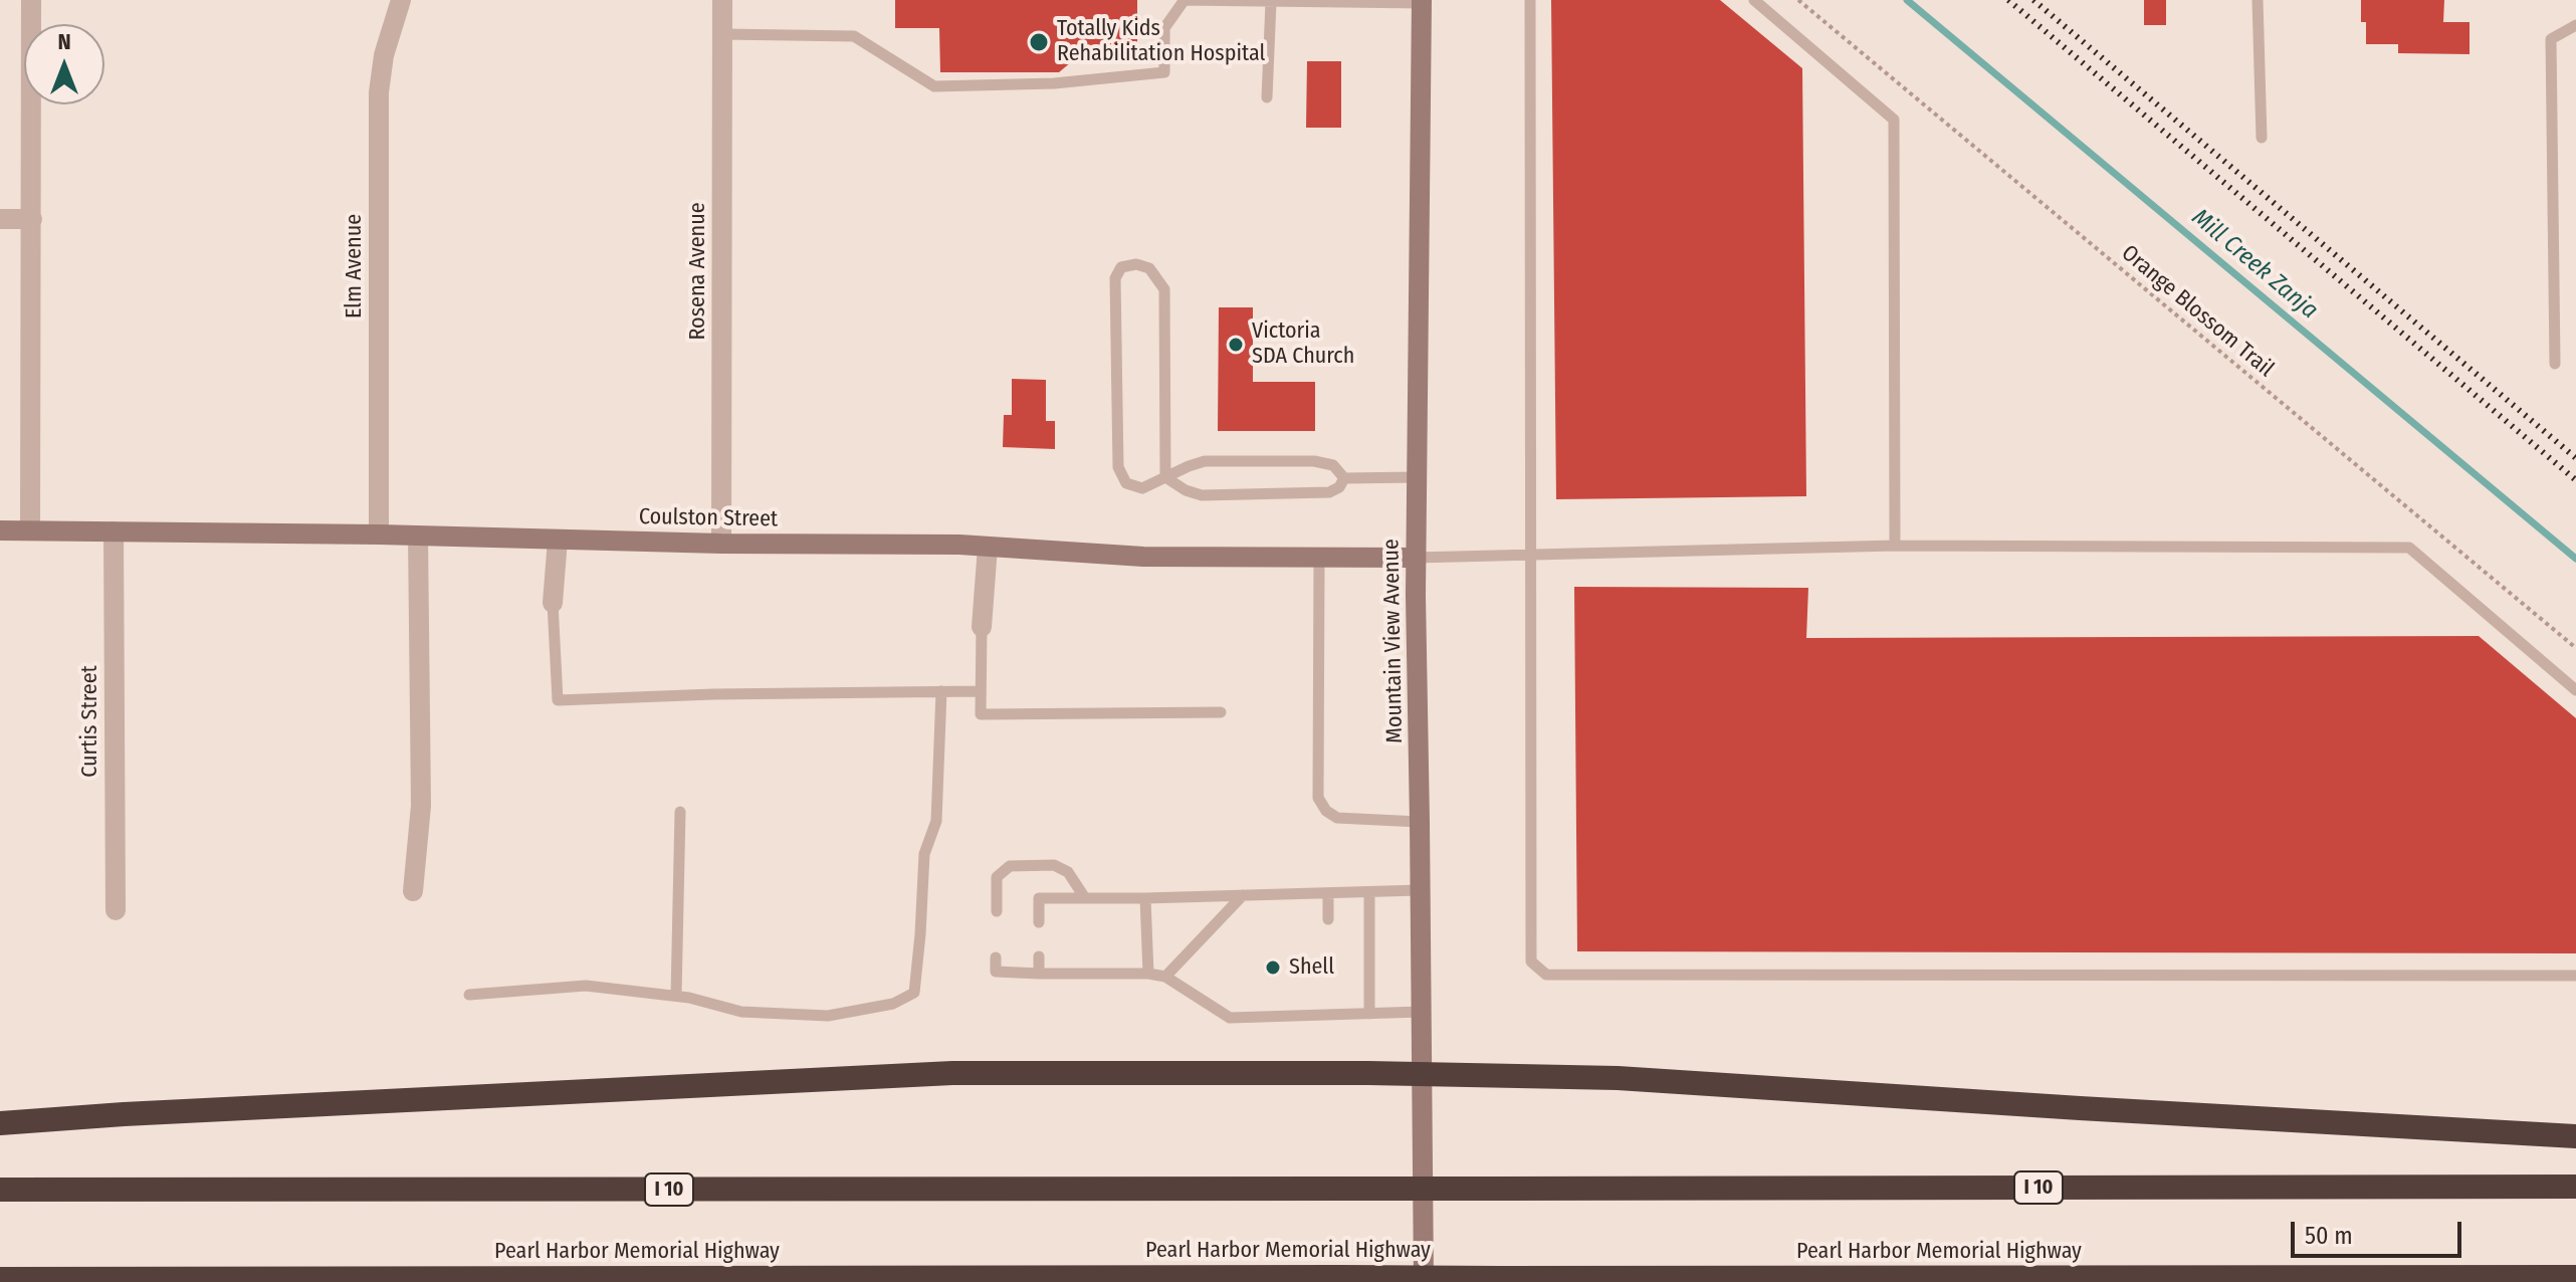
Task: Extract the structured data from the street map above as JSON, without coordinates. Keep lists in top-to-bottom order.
{
  "streets": {
    "highway": ["I 10", "Pearl Harbor Memorial Highway"],
    "street": [
      "Elm Avenue",
      "Rosena Avenue",
      "Coulston Street",
      "Mountain View Avenue",
      "Curtis Street"
    ],
    "path": ["Orange Blossom Trail"]
  },
  "crossings": [
    ["Elm Avenue", "Coulston Street"],
    ["Rosena Avenue", "Coulston Street"],
    ["Coulston Street", "Mountain View Avenue"],
    ["Coulston Street", "Curtis Street"]
  ],
  "water": ["Mill Creek Zanja"],
  "places": ["Totally Kids Rehabilitation Hospital", "Victoria SDA Church", "Shell"],
  "scale_bar": "50 m",
  "north": "top"
}
